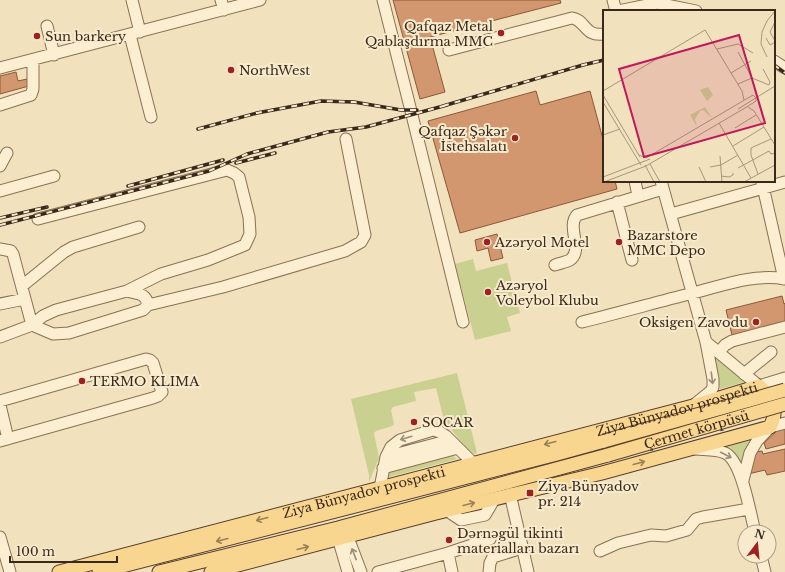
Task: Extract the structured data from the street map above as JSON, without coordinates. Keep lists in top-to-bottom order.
{
  "streets": {
    "main road": ["Ziya Bünyadov prospekti", "Çermet körpüsü"]
  },
  "crossings": [
    ["Ziya Bünyadov prospekti", "Çermet körpüsü"]
  ],
  "places": {
    "other": [
      "Qafqaz Metal Qablaşdırma MMC",
      "Sun barkery",
      "NorthWest",
      "Qafqaz Şəkər İstehsalatı",
      "Azəryol Motel",
      "Bazarstore MMC Depo",
      "Azəryol Voleybol Klubu",
      "Oksigen Zavodu",
      "TERMO KLIMA",
      "SOCAR",
      "Dərnəgül tikinti materialları bazarı"
    ],
    "transit": ["Ziya Bünyadov pr. 214"]
  },
  "scale_bar": "100 m",
  "north": "top"
}
